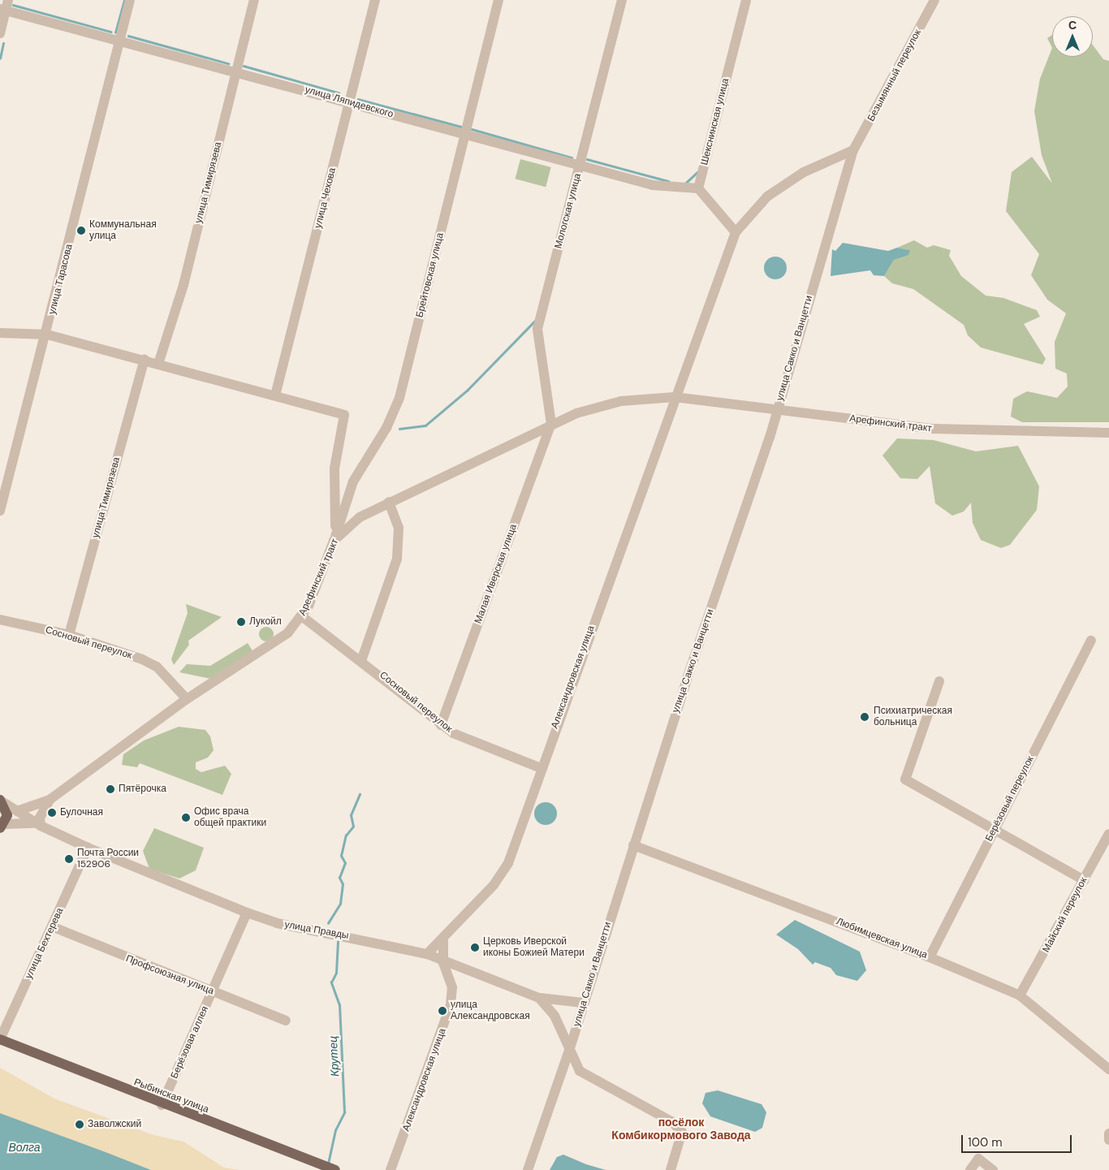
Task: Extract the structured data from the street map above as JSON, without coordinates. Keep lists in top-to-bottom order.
{
  "streets": {
    "main road": ["Рыбинская улица"],
    "street": [
      "Безымянный переулок",
      "улица Ляпидевского",
      "Шекснинская улица",
      "улица Тимирязева",
      "улица Чехова",
      "Мологская улица",
      "Брейтовская улица",
      "улица Тарасова",
      "улица Сакко и Ванцетти",
      "Арефинский тракт",
      "Малая Иверская улица",
      "Сосновый переулок",
      "Александровская улица",
      "Берёзовый переулок",
      "Майский переулок",
      "улица Правды",
      "Любимцевская улица",
      "улица Бехтерева",
      "Профсоюзная улица",
      "Берёзовая аллея"
    ]
  },
  "crossings": [
    ["Безымянный переулок", "улица Сакко и Ванцетти"],
    ["улица Ляпидевского", "Шекснинская улица"],
    ["улица Ляпидевского", "улица Тимирязева"],
    ["улица Ляпидевского", "улица Чехова"],
    ["улица Ляпидевского", "Мологская улица"],
    ["улица Ляпидевского", "Брейтовская улица"],
    ["улица Ляпидевского", "улица Тарасова"],
    ["улица Тимирязева", "Сосновый переулок"],
    ["Мологская улица", "Арефинский тракт"],
    ["Мологская улица", "Малая Иверская улица"],
    ["Брейтовская улица", "Арефинский тракт"],
    ["улица Сакко и Ванцетти", "Арефинский тракт"],
    ["улица Сакко и Ванцетти", "улица Правды"],
    ["улица Сакко и Ванцетти", "Любимцевская улица"],
    ["Арефинский тракт", "Малая Иверская улица"],
    ["Арефинский тракт", "Сосновый переулок"],
    ["Арефинский тракт", "Александровская улица"],
    ["Арефинский тракт", "улица Правды"],
    ["Малая Иверская улица", "Сосновый переулок"],
    ["Сосновый переулок", "Александровская улица"],
    ["Александровская улица", "улица Правды"],
    ["Берёзовый переулок", "Любимцевская улица"],
    ["Майский переулок", "Любимцевская улица"],
    ["улица Правды", "улица Бехтерева"],
    ["улица Правды", "Берёзовая аллея"],
    ["улица Бехтерева", "Профсоюзная улица"],
    ["улица Бехтерева", "Рыбинская улица"],
    ["Профсоюзная улица", "Берёзовая аллея"],
    ["Берёзовая аллея", "Рыбинская улица"]
  ],
  "districts": ["посёлок Комбикормового Завода"],
  "water": ["Крутец", "Волга"],
  "places": [
    "Коммунальная улица",
    "Лукойл",
    "Психиатрическая больница",
    "Пятёрочка",
    "Булочная",
    "Офис врача общей практики",
    "Почта России 152906",
    "Церковь Иверской иконы Божией Матери",
    "улица Александровская",
    "Заволжский"
  ],
  "scale_bar": "100 m",
  "north": "top"
}
